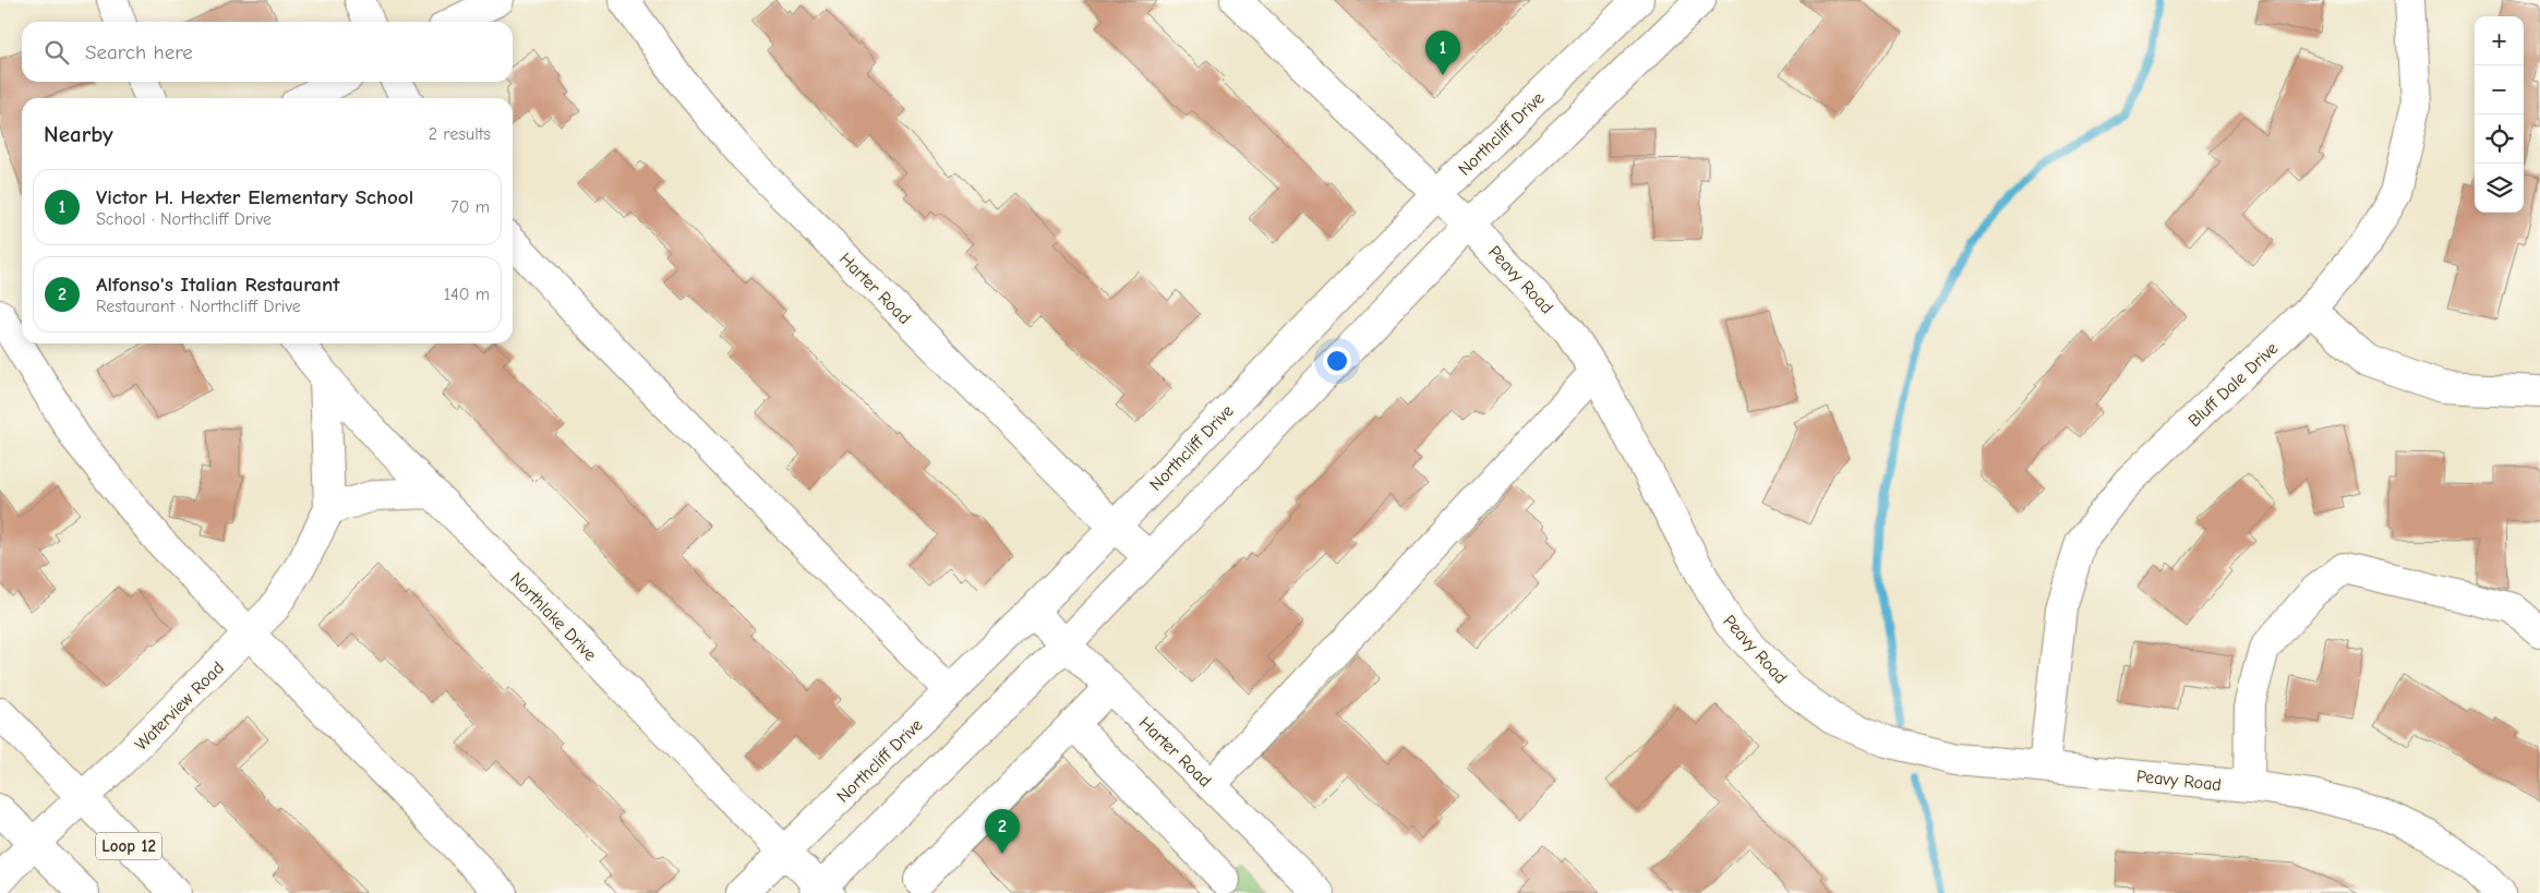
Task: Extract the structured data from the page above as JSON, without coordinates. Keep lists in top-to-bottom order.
{
  "streets": {
    "street": [
      "Northcliff Drive",
      "Peavy Road",
      "Harter Road",
      "Bluff Dale Drive",
      "Northlake Drive",
      "Waterview Road",
      "Loop 12"
    ]
  },
  "crossings": [
    ["Northcliff Drive", "Peavy Road"],
    ["Northcliff Drive", "Harter Road"],
    ["Northcliff Drive", "Northlake Drive"],
    ["Peavy Road", "Bluff Dale Drive"],
    ["Northlake Drive", "Waterview Road"],
    ["Waterview Road", "Loop 12"]
  ],
  "page": {
    "map_buttons": ["+", "−"],
    "search": "Search here",
    "pins": ["1", "2"],
    "heading": ["Nearby", "2 results"],
    "list": [
      {
        "mark": "1",
        "name": "Victor H. Hexter Elementary School",
        "note": "School · Northcliff Drive",
        "value": "70 m"
      },
      {
        "mark": "2",
        "name": "Alfonso's Italian Restaurant",
        "note": "Restaurant · Northcliff Drive",
        "value": "140 m"
      }
    ]
  }
}
